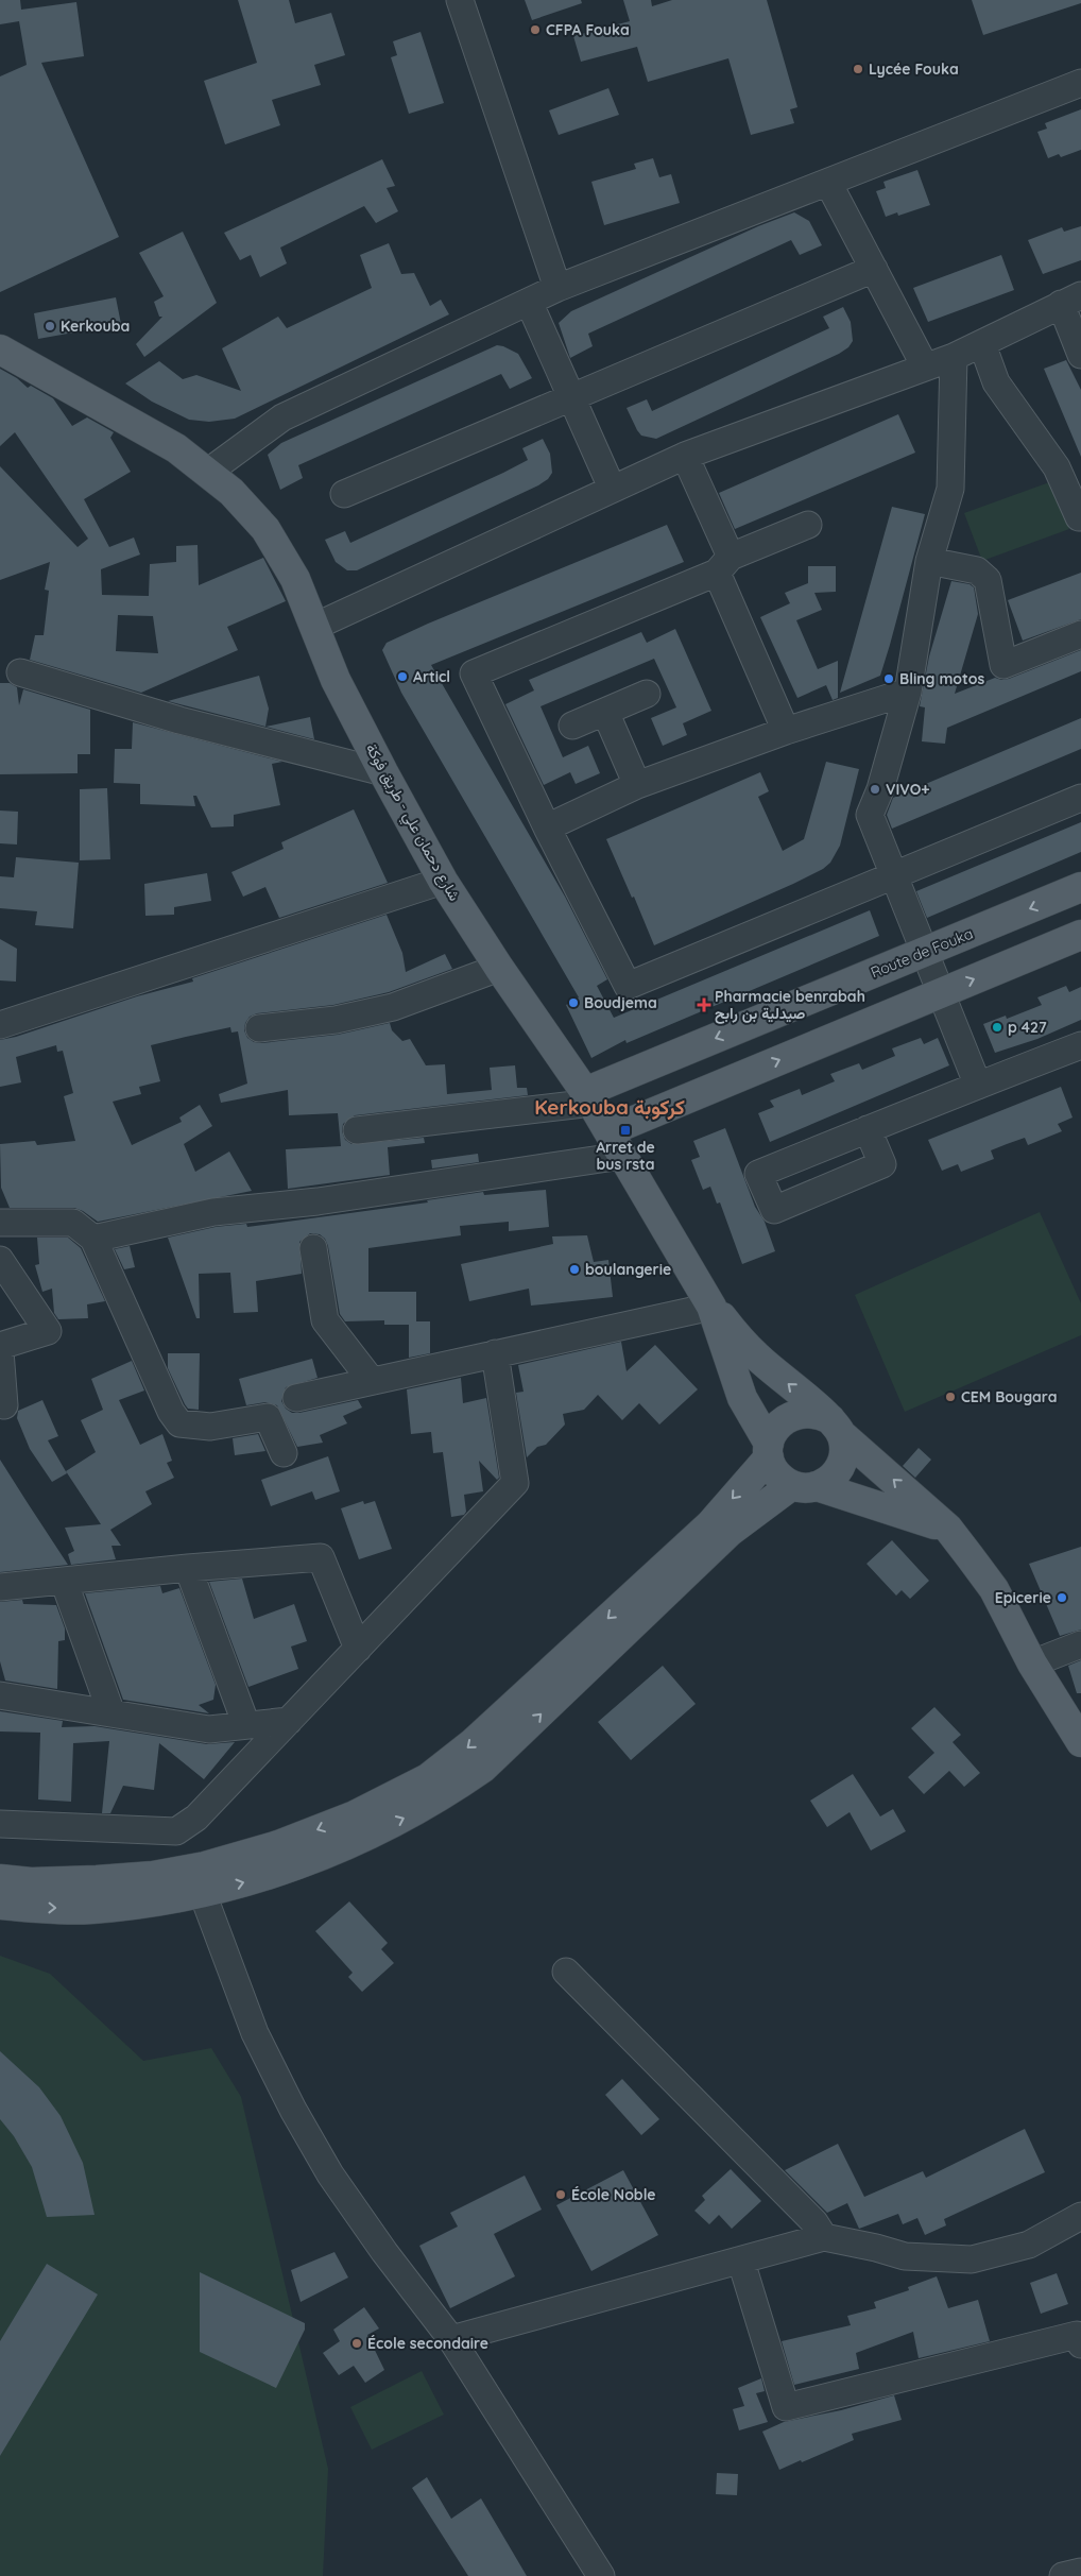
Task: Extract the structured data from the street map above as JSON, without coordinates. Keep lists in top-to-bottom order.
{
  "streets": {
    "main road": ["شارع دحمان علي - طريق فوكة", "Route de Fouka"]
  },
  "crossings": [
    ["شارع دحمان علي - طريق فوكة", "Route de Fouka"]
  ],
  "districts": ["Kerkouba كركوبة"],
  "places": {
    "other": [
      "CFPA Fouka",
      "Lycée Fouka",
      "Kerkouba",
      "Articl",
      "Bling motos",
      "VIVO+",
      "Boudjema",
      "p 427",
      "boulangerie",
      "CEM Bougara",
      "Epicerie",
      "École Noble",
      "École secondaire"
    ],
    "health": ["Pharmacie benrabah صيدلية بن رابح"],
    "transit": ["Arret de bus rsta"]
  }
}
